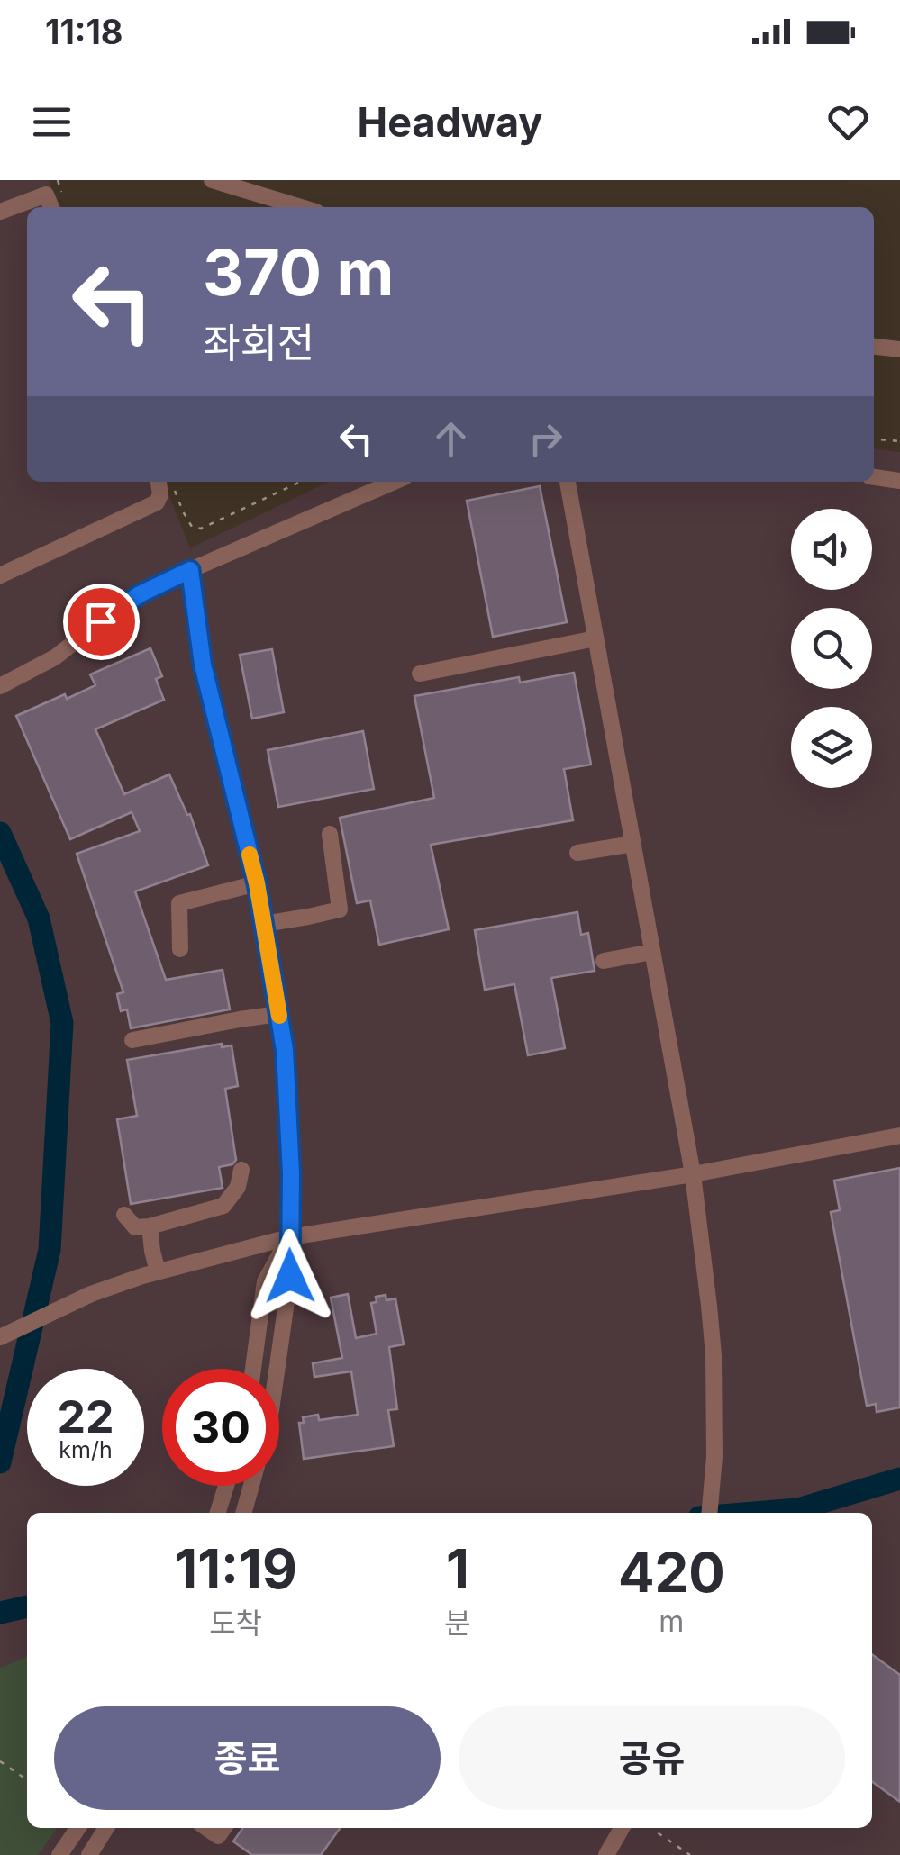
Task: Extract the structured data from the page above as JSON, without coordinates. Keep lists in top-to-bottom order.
{
  "page": {
    "status": "11:18",
    "header": "Headway",
    "turn": ["370 m", "좌회전"],
    "speed": "22 km/h",
    "limit": "30",
    "eta": [
      "11:19",
      "도착",
      "1",
      "분",
      "420",
      "m"
    ],
    "buttons": ["종료", "공유"]
  }
}
